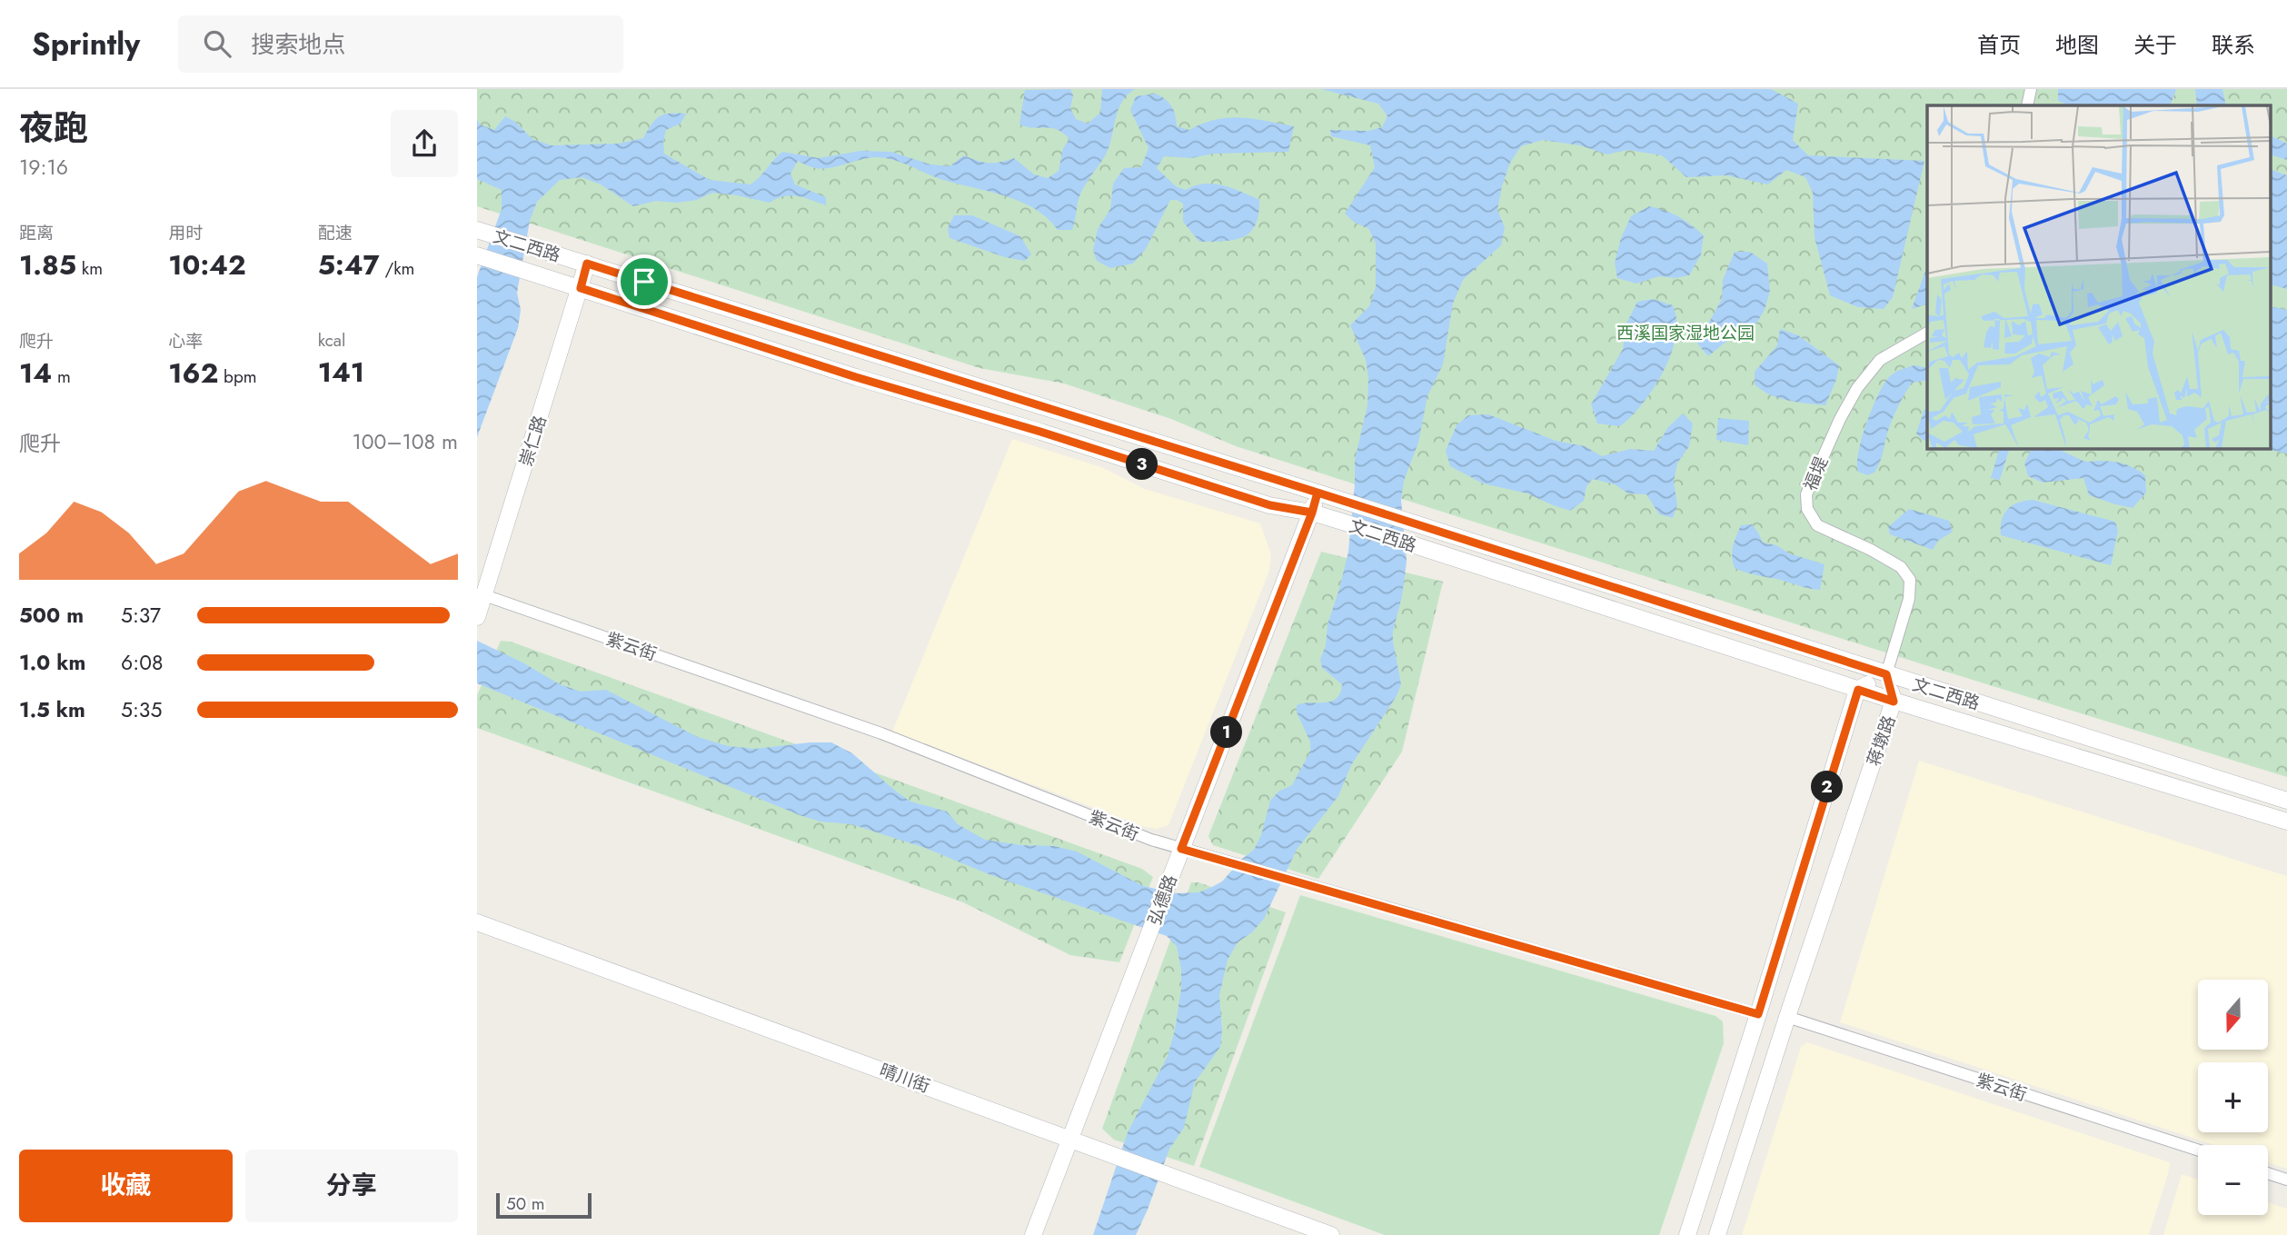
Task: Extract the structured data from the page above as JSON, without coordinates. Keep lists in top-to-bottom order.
{
  "streets": {
    "main road": [
      "文二西路",
      "崇仁路",
      "蒋墩路",
      "弘德路",
      "晴川街"
    ],
    "street": ["福堤", "紫云街"]
  },
  "crossings": [
    ["文二西路", "崇仁路"],
    ["文二西路", "福堤"],
    ["文二西路", "蒋墩路"],
    ["文二西路", "弘德路"],
    ["崇仁路", "紫云街"],
    ["福堤", "蒋墩路"],
    ["紫云街", "蒋墩路"],
    ["紫云街", "弘德路"],
    ["弘德路", "晴川街"]
  ],
  "parks": ["西溪国家湿地公园"],
  "scale_bar": "50 m",
  "north": "bottom",
  "page": {
    "header": "Sprintly",
    "search": "搜索地点",
    "nav": [
      "首页",
      "地图",
      "关于",
      "联系"
    ],
    "heading": ["夜跑", "19:16"],
    "stats": [
      ["距离", "1.85 km"],
      ["用时", "10:42"],
      ["配速", "5:47 /km"],
      ["爬升", "14 m"],
      ["心率", "162 bpm"],
      ["kcal", "141"]
    ],
    "chart": ["爬升", "100–108 m"],
    "pins": ["3", "1", "2"],
    "list": [
      {
        "name": "500 m",
        "note": "5:37"
      },
      {
        "name": "1.0 km",
        "note": "6:08"
      },
      {
        "name": "1.5 km",
        "note": "5:35"
      }
    ],
    "map_buttons": ["+", "−"],
    "buttons": ["收藏", "分享"],
    "scale": "50 m"
  }
}
